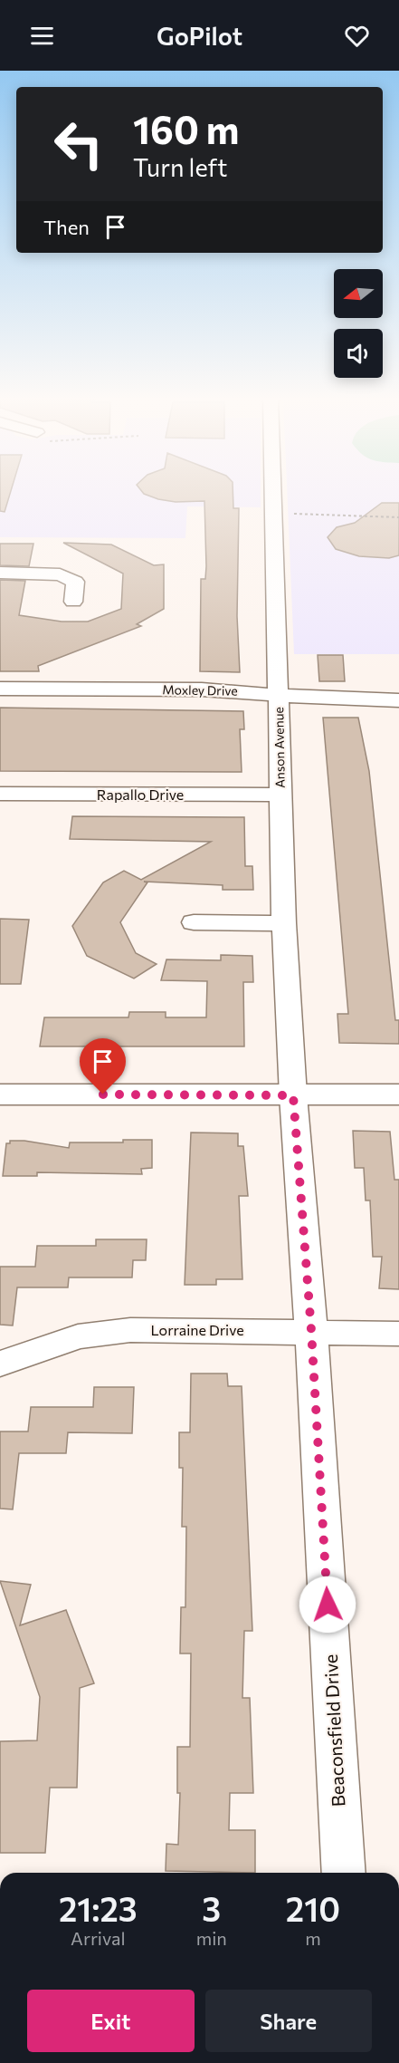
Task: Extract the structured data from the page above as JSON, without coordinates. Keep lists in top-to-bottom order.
{
  "streets": {
    "street": [
      "Moxley Drive",
      "Anson Avenue",
      "Rapallo Drive",
      "Lorraine Drive",
      "Beaconsfield Drive"
    ]
  },
  "crossings": [
    ["Moxley Drive", "Anson Avenue"],
    ["Anson Avenue", "Rapallo Drive"],
    ["Anson Avenue", "Beaconsfield Drive"],
    ["Lorraine Drive", "Beaconsfield Drive"]
  ],
  "north": "left",
  "page": {
    "header": "GoPilot",
    "turn": ["160 m", "Turn left"],
    "then": "Then",
    "eta": [
      "21:23",
      "Arrival",
      "3",
      "min",
      "210",
      "m"
    ],
    "buttons": ["Exit", "Share"]
  }
}
